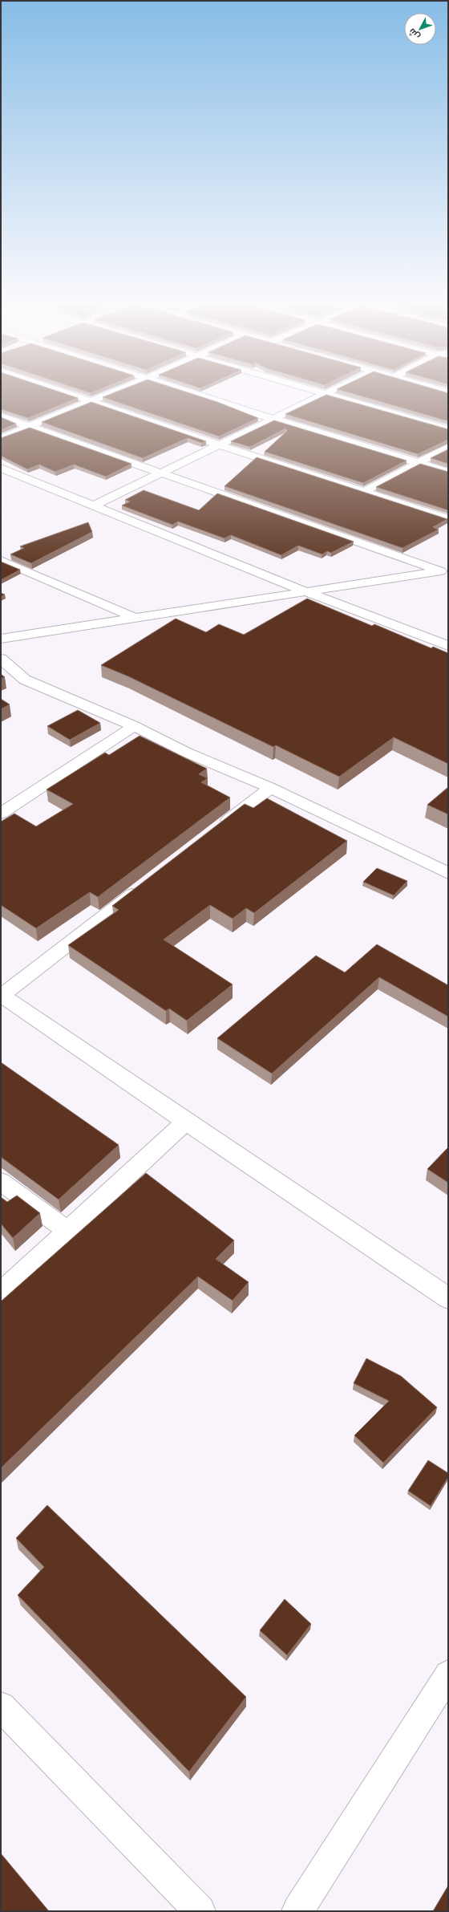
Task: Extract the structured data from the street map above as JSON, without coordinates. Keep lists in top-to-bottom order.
{
  "north": "bottom left"
}
